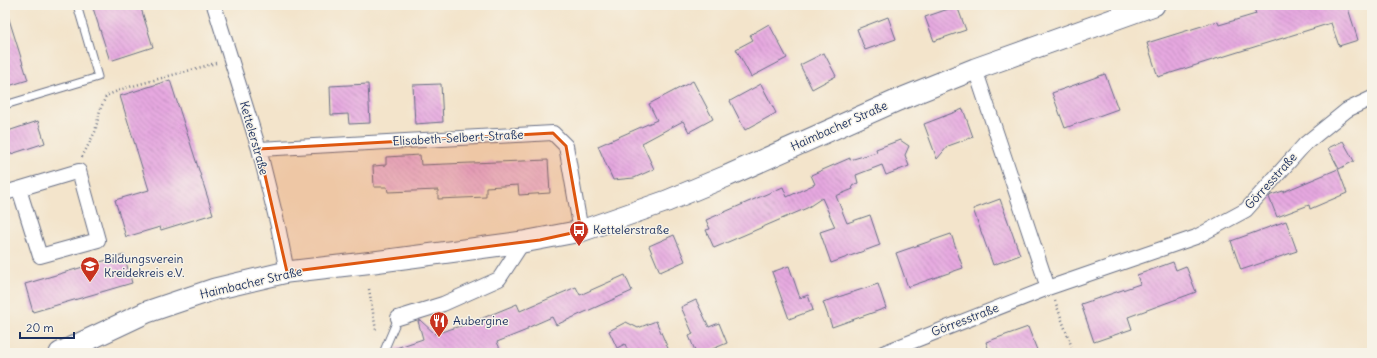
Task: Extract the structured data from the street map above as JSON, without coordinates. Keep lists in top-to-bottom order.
{
  "streets": {
    "main road": ["Haimbacher Straße"],
    "street": ["Kettelerstraße", "Elisabeth-Selbert-Straße", "Görresstraße"]
  },
  "crossings": [
    ["Haimbacher Straße", "Kettelerstraße"],
    ["Haimbacher Straße", "Elisabeth-Selbert-Straße"],
    ["Kettelerstraße", "Elisabeth-Selbert-Straße"]
  ],
  "places": {
    "bus stop": ["Kettelerstraße"],
    "school or university": ["Bildungsverein Kreidekreis e.V."],
    "restaurant": ["Aubergine"]
  },
  "scale_bar": "20 m"
}
